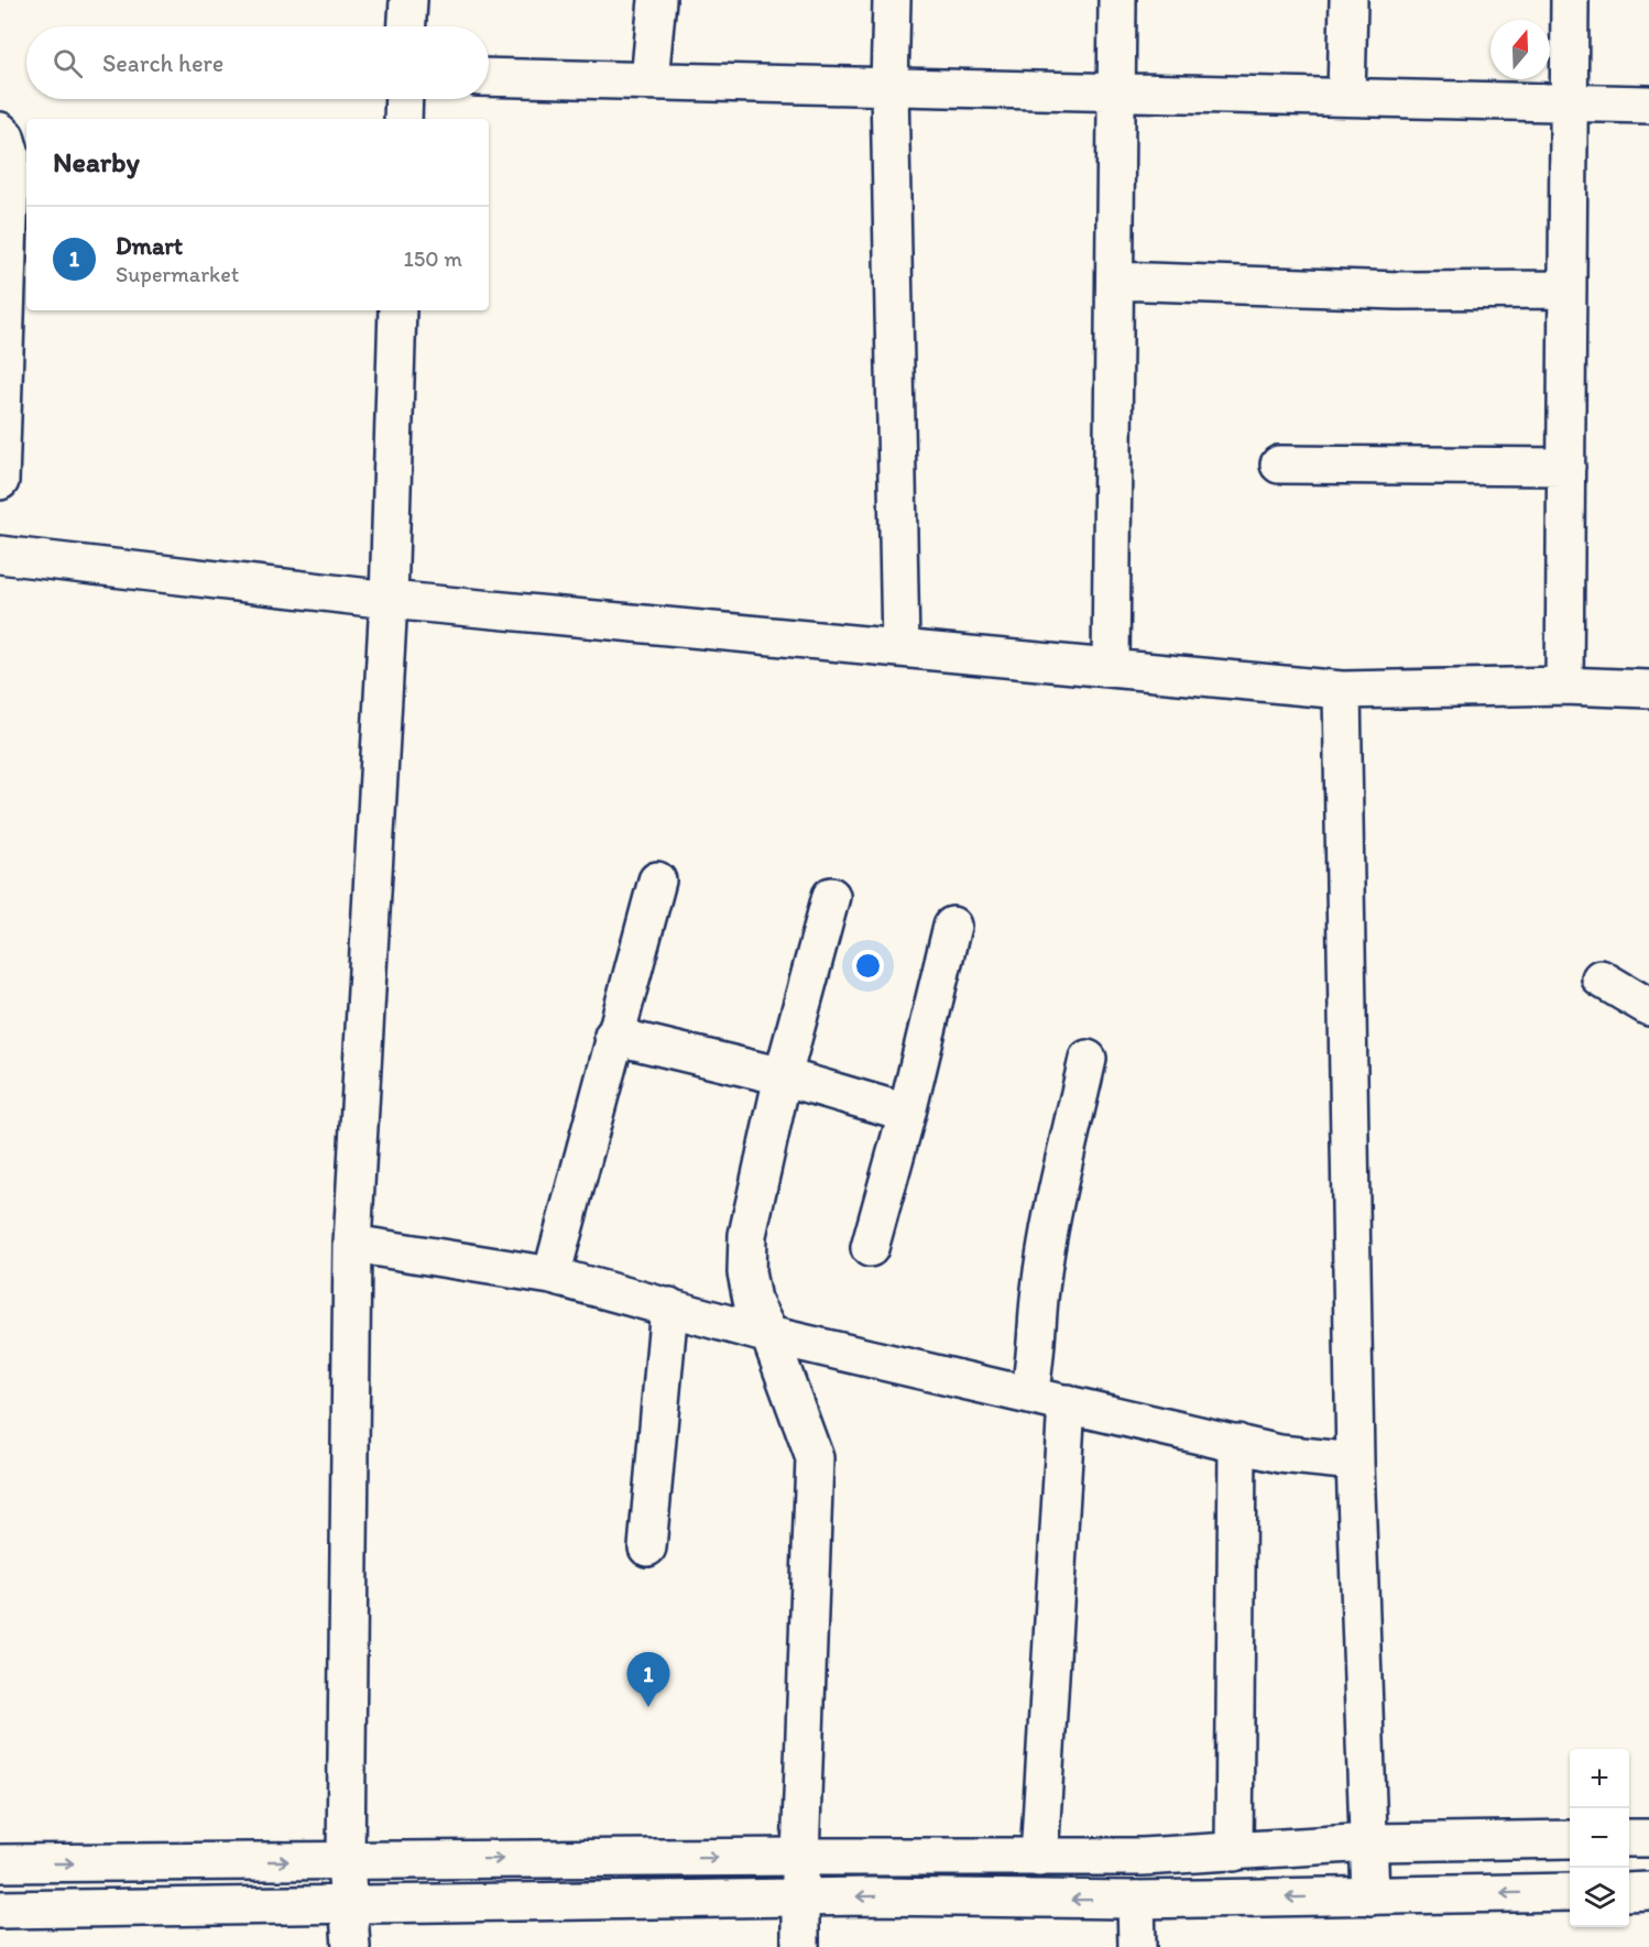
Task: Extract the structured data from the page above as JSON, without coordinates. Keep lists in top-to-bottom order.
{
  "north": "top",
  "page": {
    "search": "Search here",
    "heading": "Nearby",
    "list": [
      {
        "mark": "1",
        "name": "Dmart",
        "note": "Supermarket",
        "value": "150 m"
      }
    ],
    "pins": "1",
    "map_buttons": ["+", "−"]
  }
}
